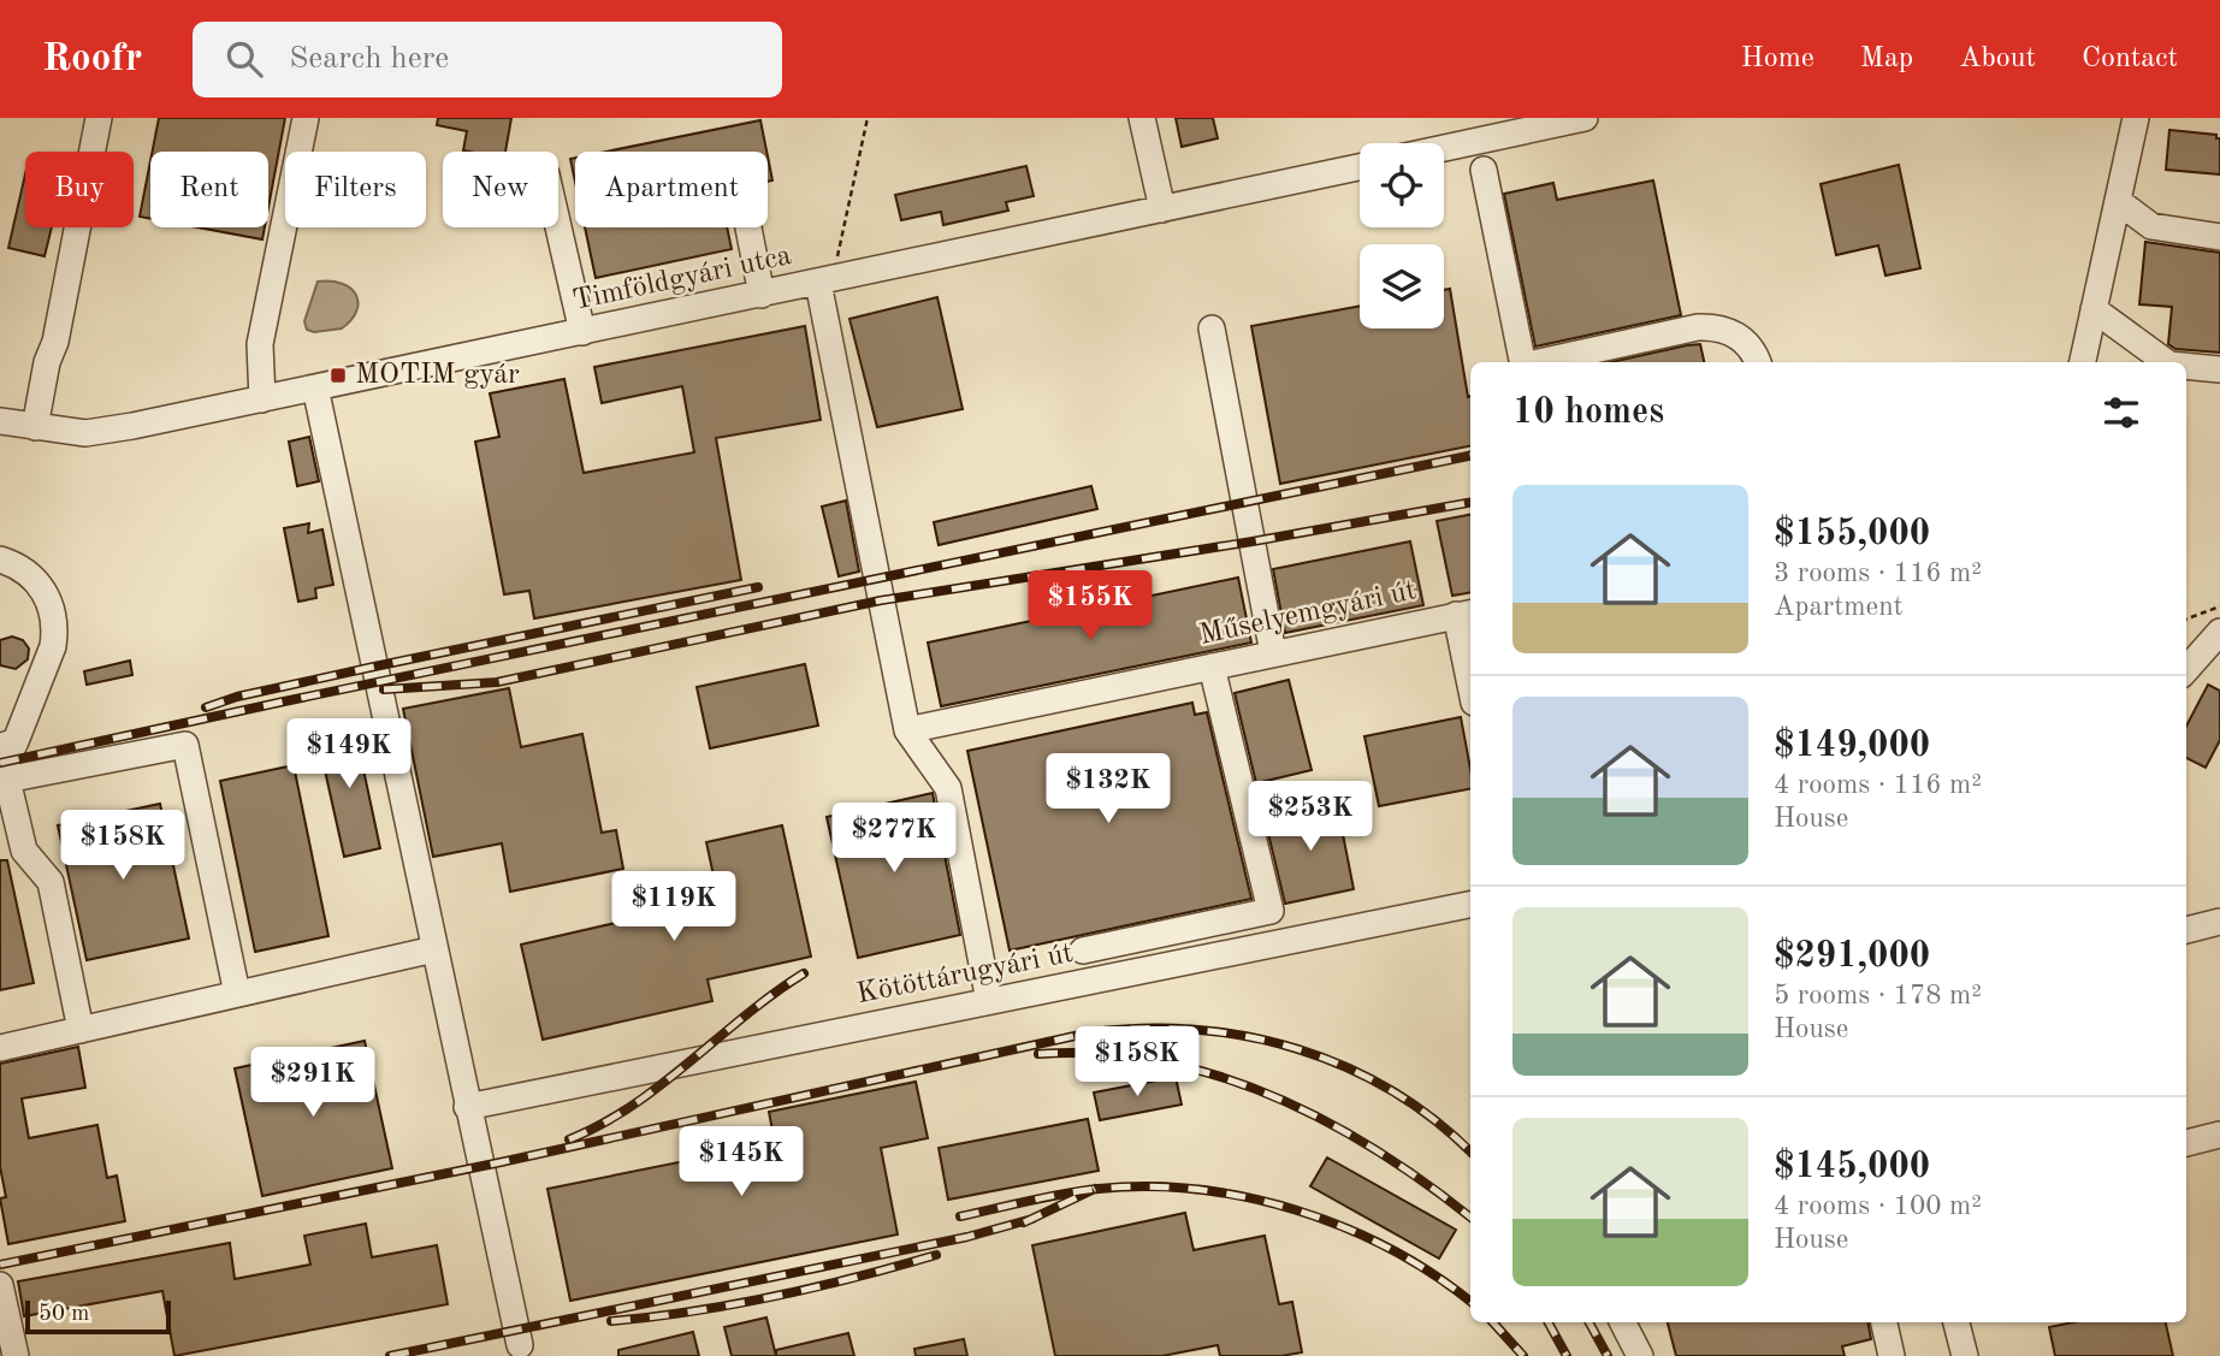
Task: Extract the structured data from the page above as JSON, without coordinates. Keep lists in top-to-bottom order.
{
  "streets": {
    "street": ["Timföldgyári utca", "Műselyemgyári út", "Kötöttárugyári út"]
  },
  "places": {
    "transit": ["MOTIM gyár"]
  },
  "scale_bar": "50 m",
  "page": {
    "header": "Roofr",
    "search": "Search here",
    "nav": [
      "Home",
      "Map",
      "About",
      "Contact"
    ],
    "chip": [
      "Buy",
      "Rent",
      "Filters",
      "New",
      "Apartment"
    ],
    "heading": "10 homes",
    "list": [
      {
        "name": "$155,000",
        "note": "3 rooms · 116 m² · Apartment"
      },
      {
        "name": "$149,000",
        "note": "4 rooms · 116 m² · House"
      },
      {
        "name": "$291,000",
        "note": "5 rooms · 178 m² · House"
      },
      {
        "name": "$145,000",
        "note": "4 rooms · 100 m² · House"
      }
    ],
    "price": [
      "$155K",
      "$149K",
      "$132K",
      "$253K",
      "$277K",
      "$158K",
      "$119K",
      "$158K",
      "$291K",
      "$145K"
    ],
    "scale": "50 m"
  }
}
